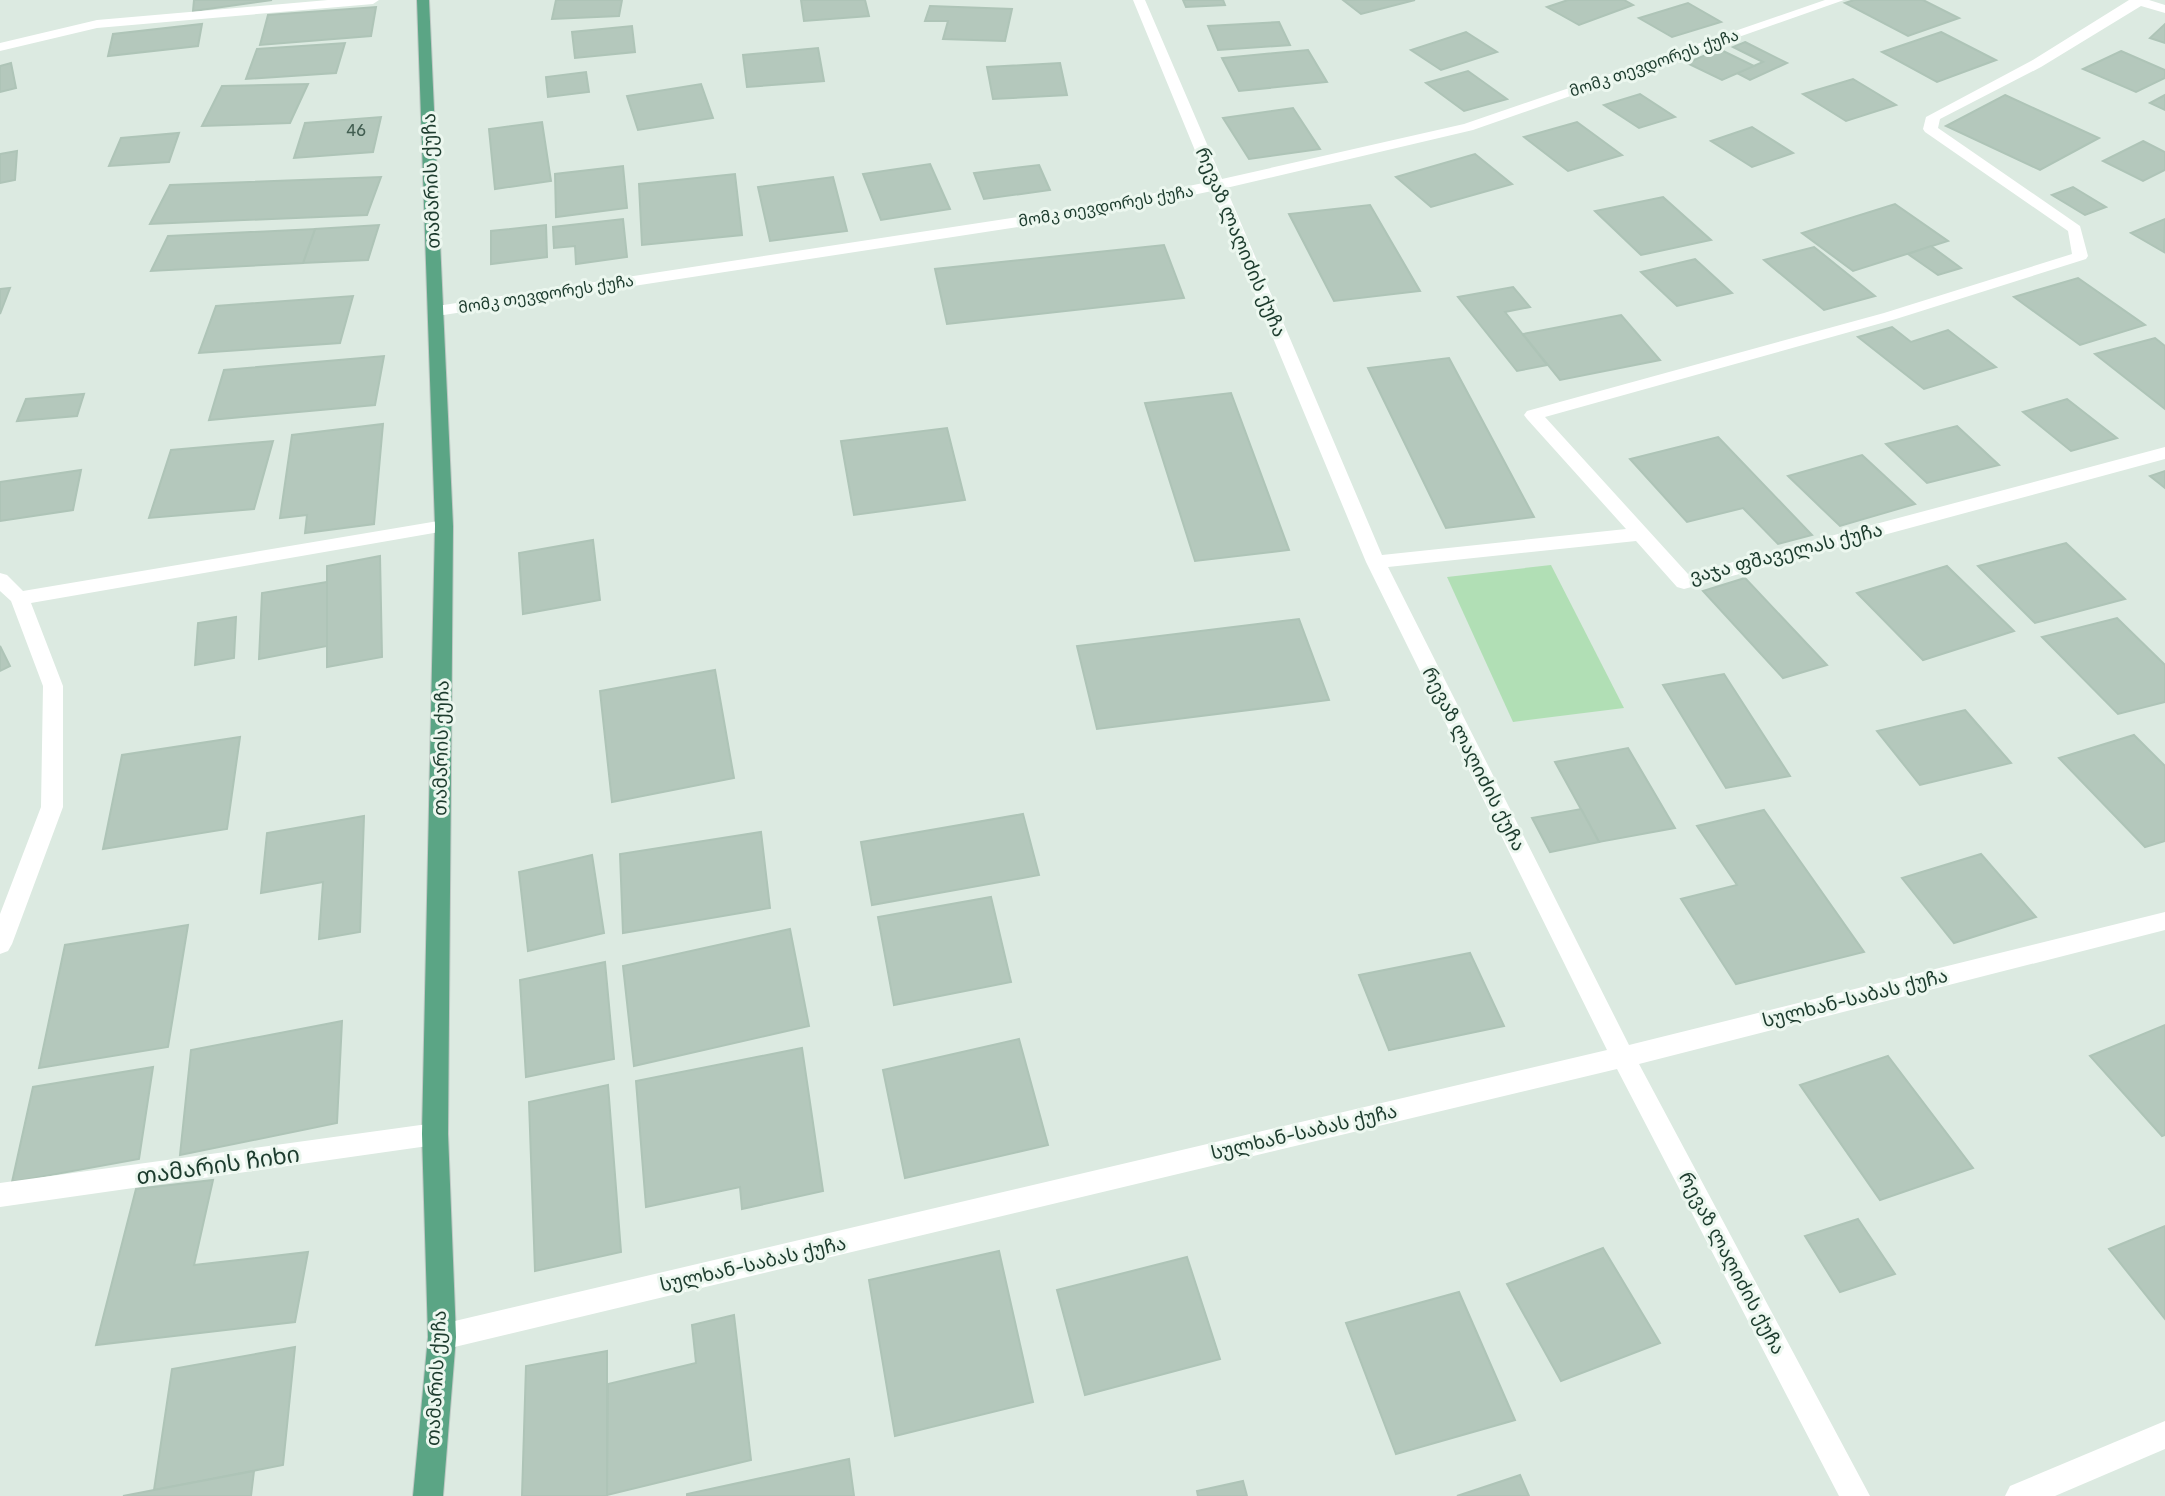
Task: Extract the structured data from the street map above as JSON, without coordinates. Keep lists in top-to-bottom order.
{
  "streets": {
    "main road": ["თამარის ქუჩა"],
    "street": [
      "მომკ თევდორეს ქუჩა",
      "რევაზ ლაღიძის ქუჩა",
      "ვაჯა ფშაველას ქუჩა",
      "სულხან-საბას ქუჩა",
      "თამარის ჩიხი"
    ]
  },
  "crossings": [
    ["მომკ თევდორეს ქუჩა", "თამარის ქუჩა"],
    ["მომკ თევდორეს ქუჩა", "რევაზ ლაღიძის ქუჩა"],
    ["თამარის ქუჩა", "სულხან-საბას ქუჩა"],
    ["თამარის ქუჩა", "თამარის ჩიხი"],
    ["რევაზ ლაღიძის ქუჩა", "სულხან-საბას ქუჩა"]
  ],
  "house_numbers": ["46"]
}
